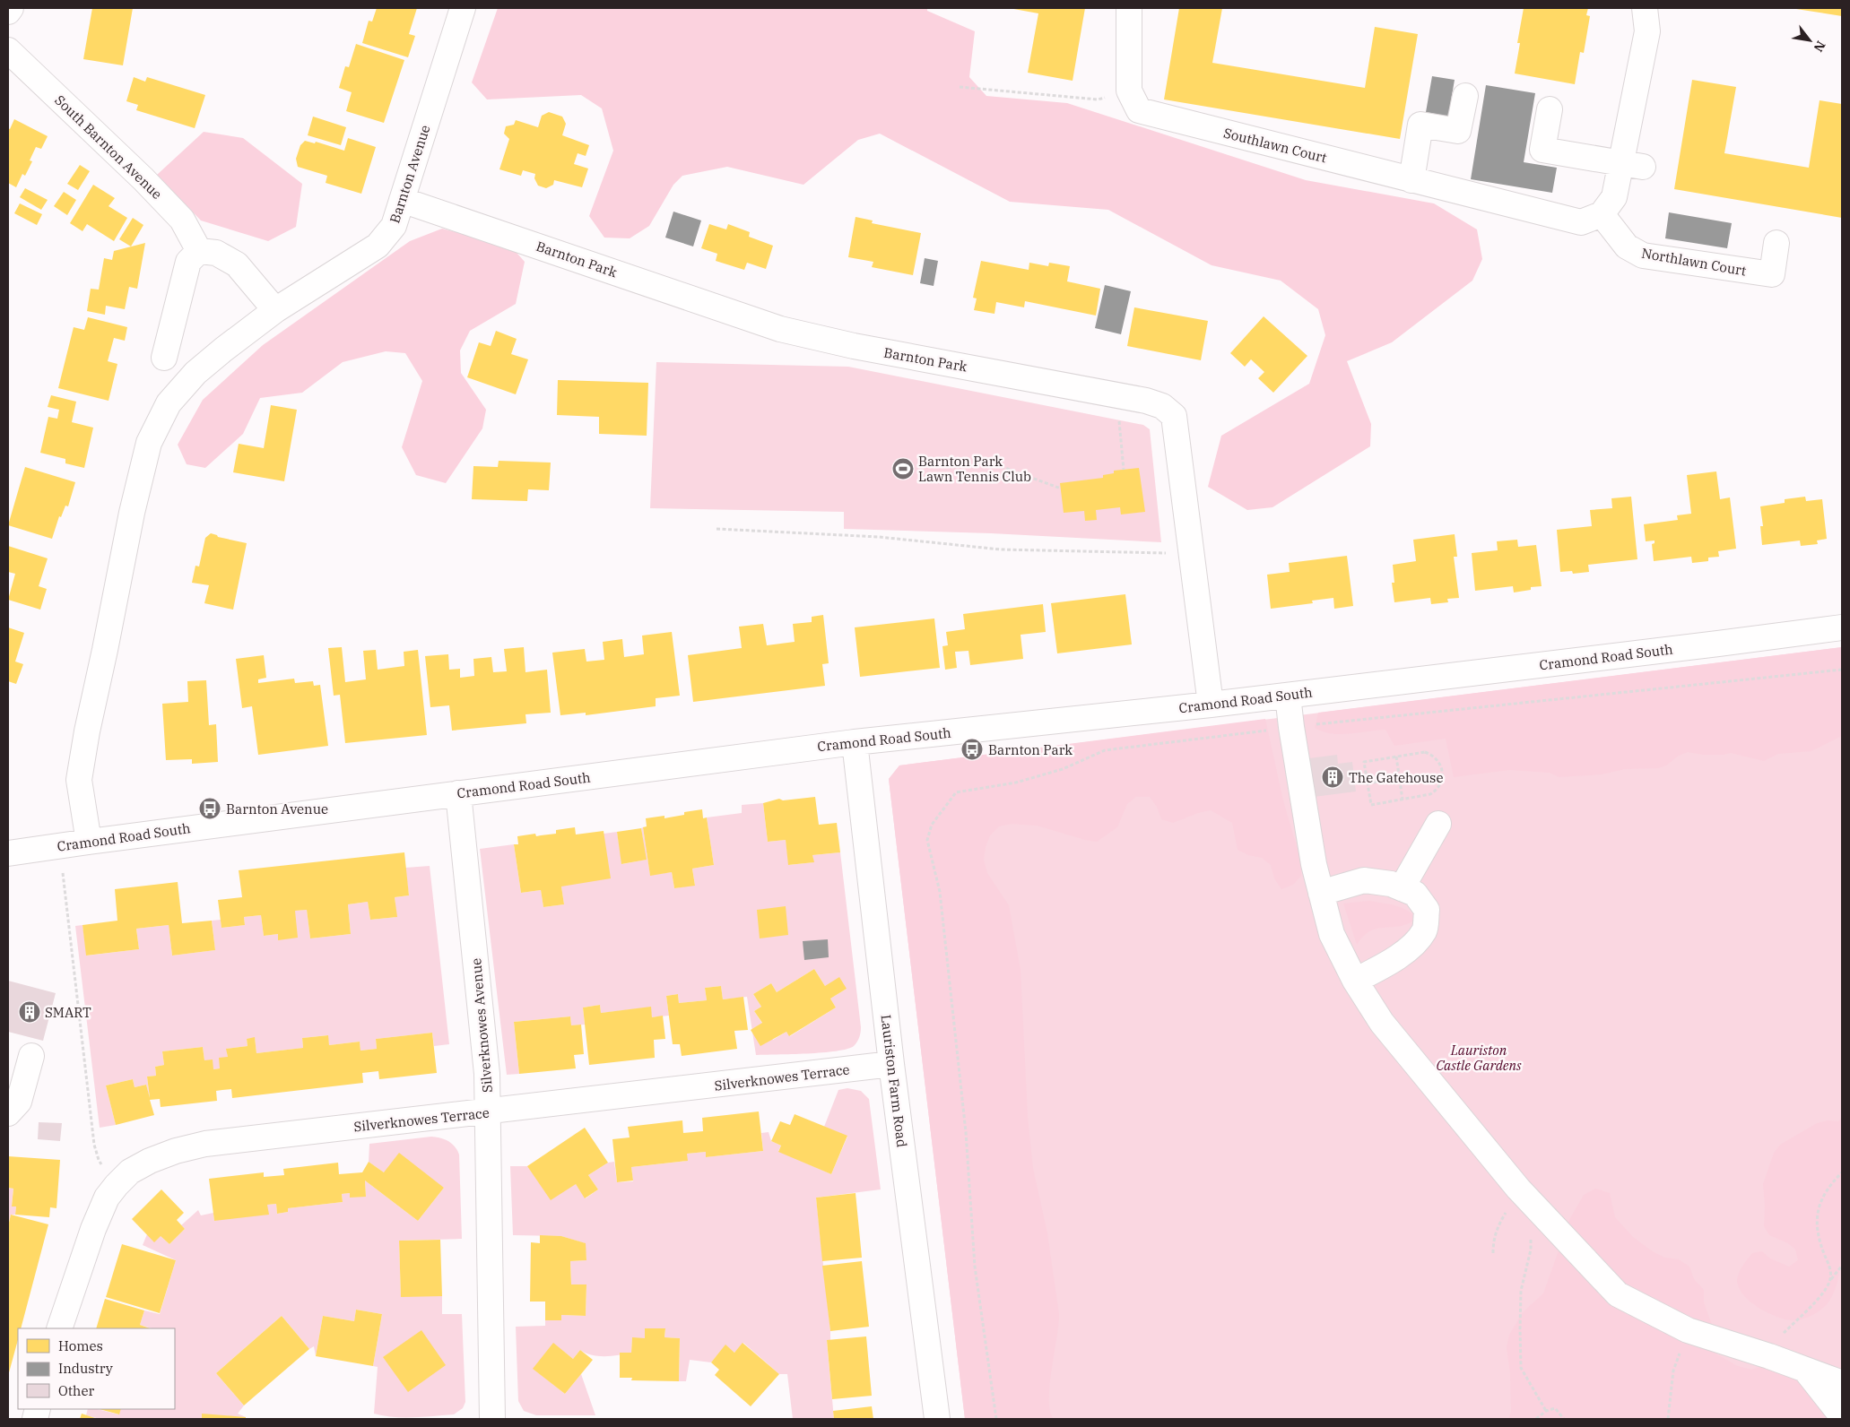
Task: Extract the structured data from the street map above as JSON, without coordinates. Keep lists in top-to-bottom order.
{
  "streets": {
    "street": [
      "Southlawn Court",
      "South Barnton Avenue",
      "Barnton Avenue",
      "Barnton Park",
      "Northlawn Court",
      "Cramond Road South",
      "Silverknowes Avenue",
      "Silverknowes Terrace",
      "Lauriston Farm Road"
    ]
  },
  "crossings": [
    ["Barnton Avenue", "Barnton Park"],
    ["Barnton Avenue", "Cramond Road South"],
    ["Barnton Park", "Cramond Road South"],
    ["Cramond Road South", "Silverknowes Avenue"],
    ["Cramond Road South", "Lauriston Farm Road"],
    ["Silverknowes Avenue", "Silverknowes Terrace"],
    ["Silverknowes Terrace", "Lauriston Farm Road"]
  ],
  "parks": ["Lauriston Castle Gardens"],
  "places": {
    "sports": ["Barnton Park Lawn Tennis Club"],
    "bus stop": ["Barnton Park", "Barnton Avenue"],
    "building": ["The Gatehouse", "SMART"]
  },
  "legend": ["Homes", "Industry", "Other"],
  "north": "bottom right"
}
